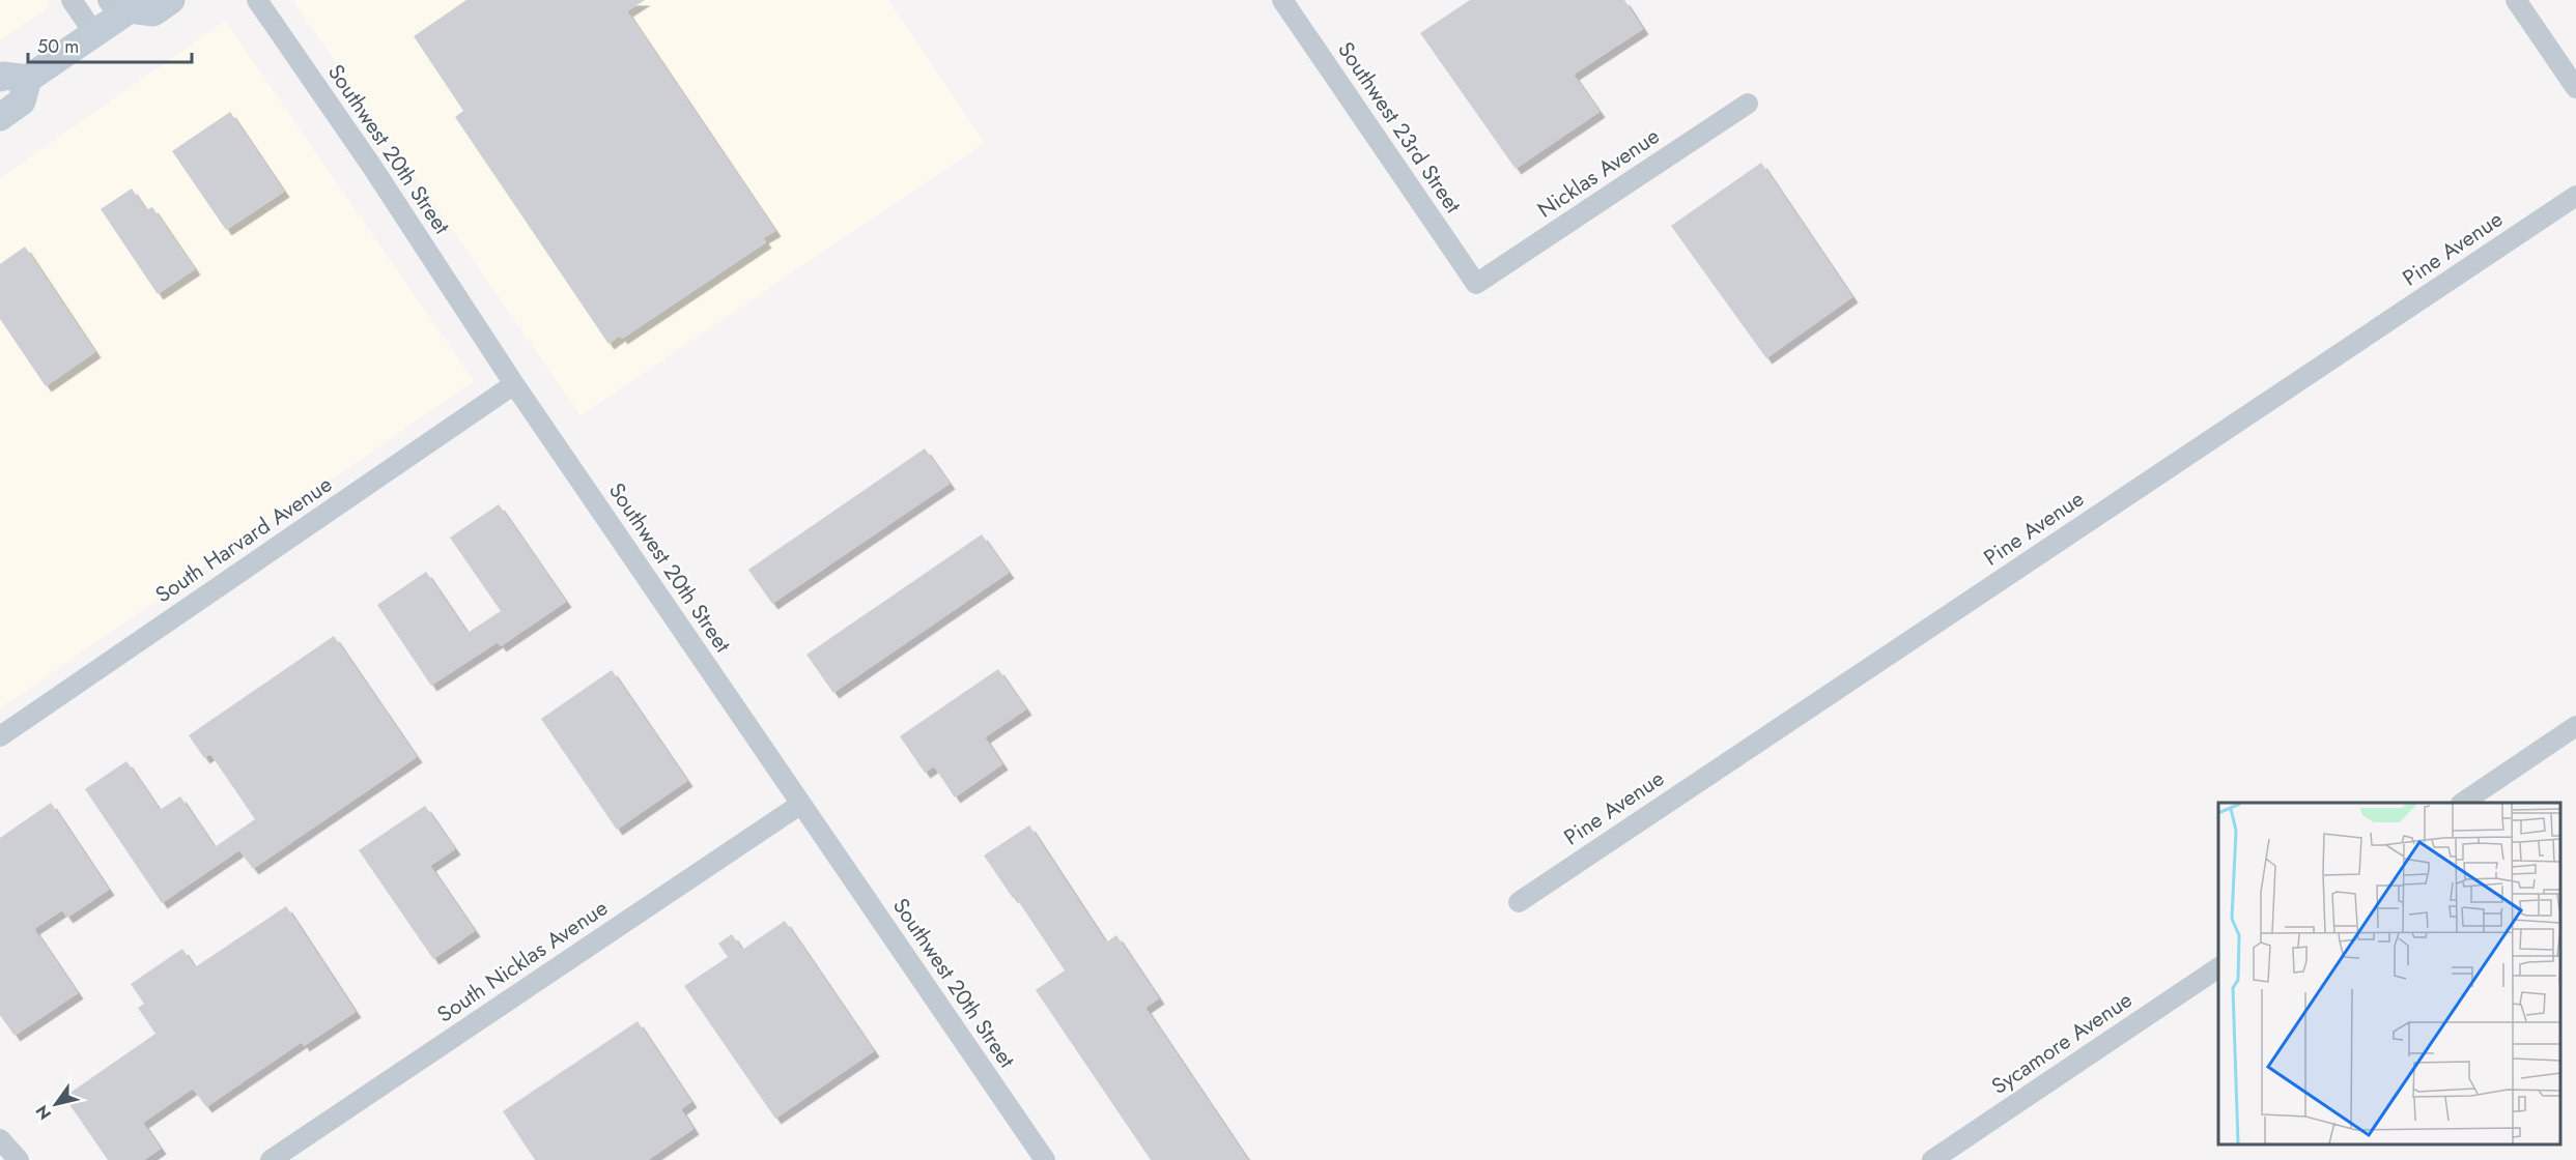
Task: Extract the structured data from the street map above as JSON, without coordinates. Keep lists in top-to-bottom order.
{
  "streets": {
    "street": [
      "Southwest 23rd Street",
      "Southwest 20th Street",
      "Nicklas Avenue",
      "Pine Avenue",
      "South Harvard Avenue",
      "South Nicklas Avenue",
      "Sycamore Avenue"
    ]
  },
  "crossings": [
    ["Southwest 23rd Street", "Nicklas Avenue"],
    ["Southwest 20th Street", "South Harvard Avenue"],
    ["Southwest 20th Street", "South Nicklas Avenue"]
  ],
  "scale_bar": "50 m",
  "north": "bottom left"
}
